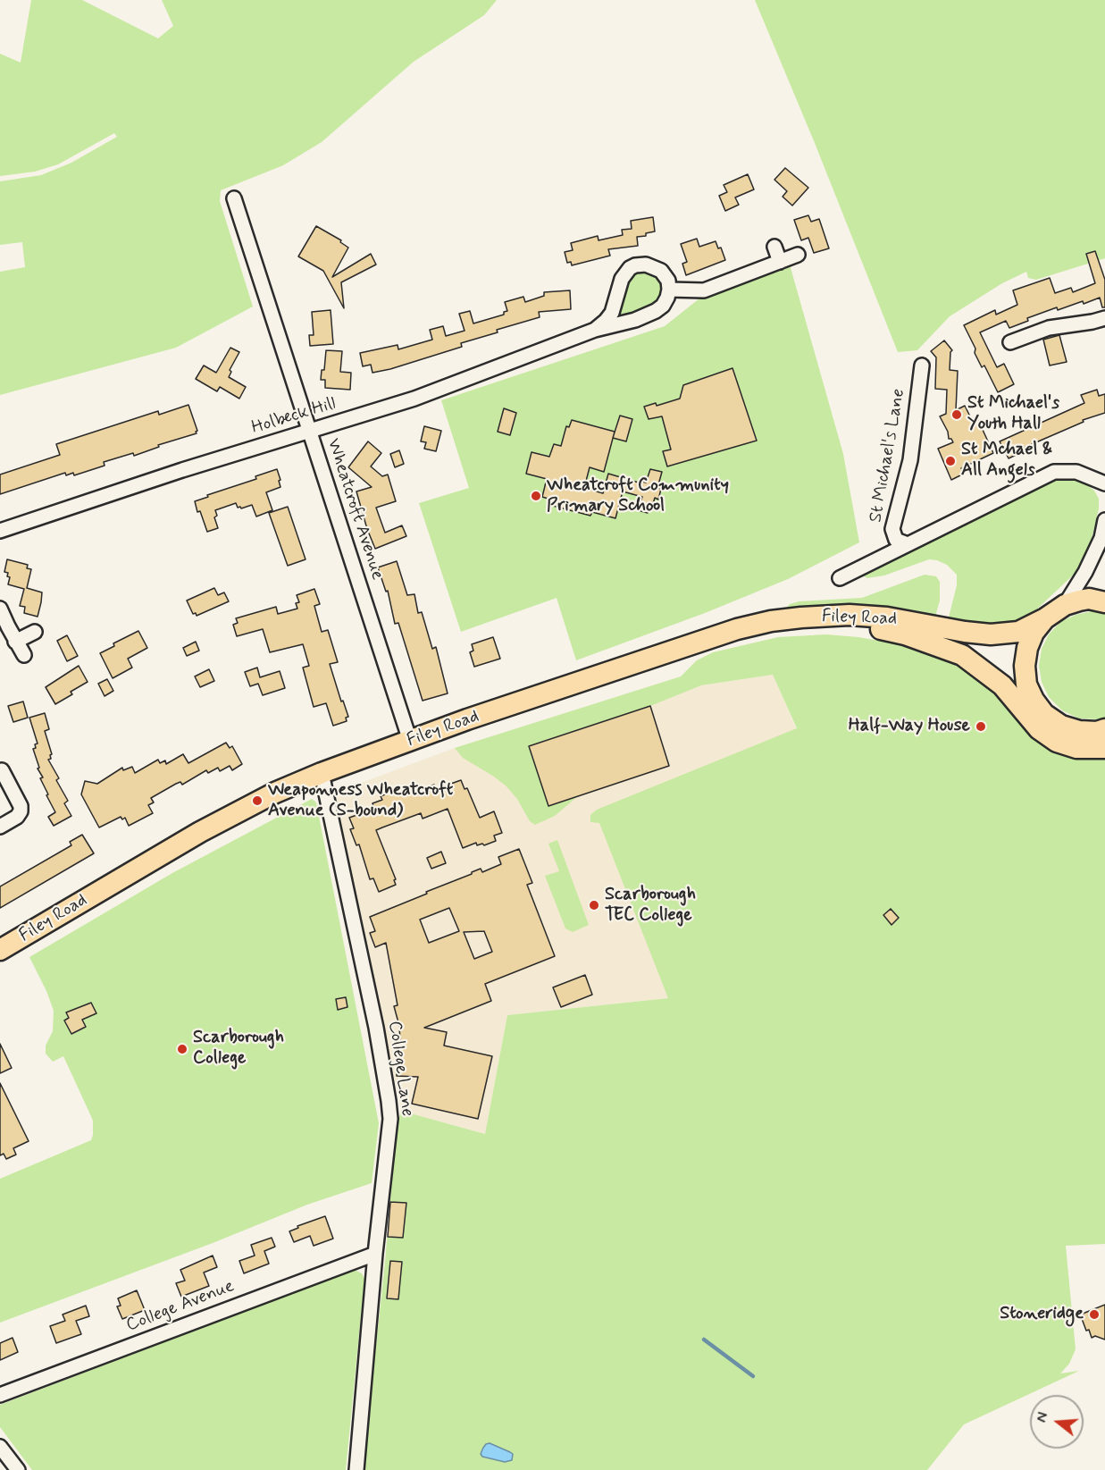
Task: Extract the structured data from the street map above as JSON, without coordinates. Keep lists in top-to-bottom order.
{
  "streets": {
    "highway": ["Filey Road"],
    "street": [
      "Holbeck Hill",
      "St Michael's Lane",
      "Wheatcroft Avenue",
      "College Lane",
      "College Avenue"
    ]
  },
  "crossings": [
    ["Holbeck Hill", "Wheatcroft Avenue"],
    ["Wheatcroft Avenue", "Filey Road"],
    ["Filey Road", "College Lane"],
    ["College Lane", "College Avenue"]
  ],
  "places": [
    "St Michael's Youth Hall",
    "St Mchael & All Angels",
    "Wheatcroft Community Primary School",
    "Half-Way House",
    "Weaponness Wheatcroft Avenue (S-bound)",
    "Scarborough TEC College",
    "Scarborough College",
    "Stoneridge"
  ],
  "north": "left"
}
